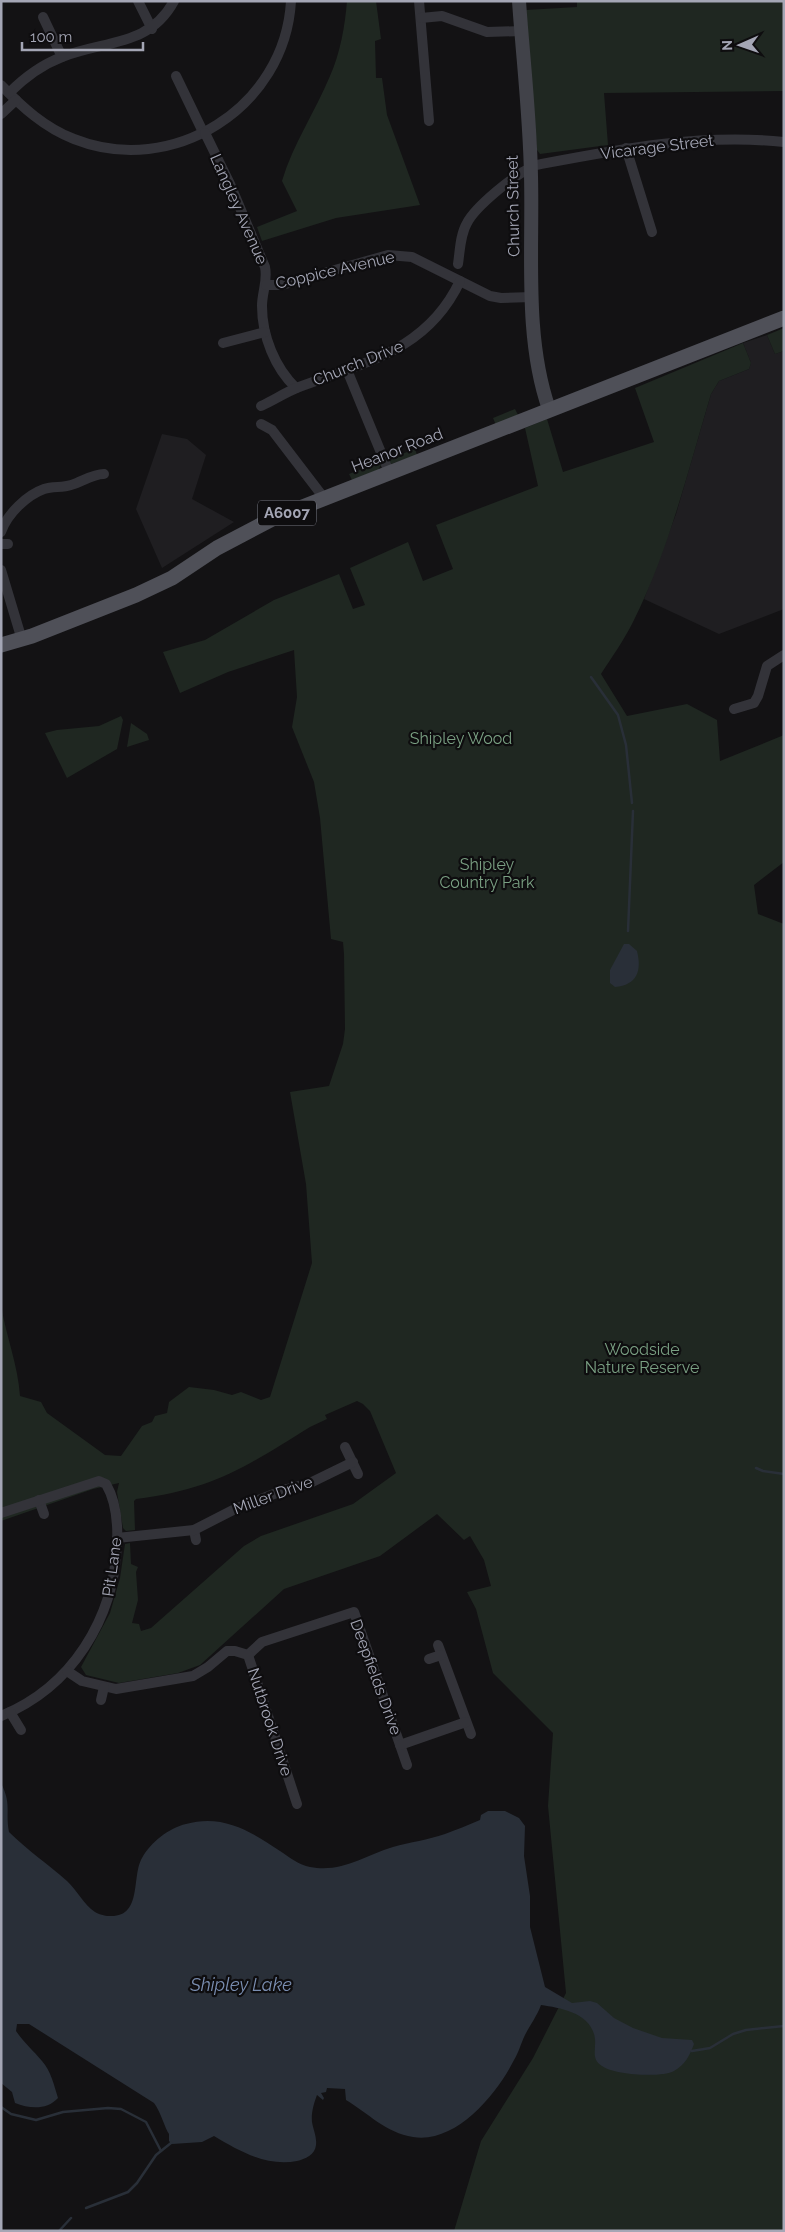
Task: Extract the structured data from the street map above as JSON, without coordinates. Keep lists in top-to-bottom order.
{
  "streets": {
    "main road": ["Heanor Road", "A6007"],
    "street": [
      "Vicarage Street",
      "Church Street",
      "Langley Avenue",
      "Coppice Avenue",
      "Church Drive",
      "Miller Drive",
      "Pit Lane",
      "Deepfields Drive",
      "Nutbrook Drive"
    ]
  },
  "crossings": [
    ["Vicarage Street", "Church Street"],
    ["Church Street", "Coppice Avenue"],
    ["Church Street", "Heanor Road"],
    ["Langley Avenue", "Coppice Avenue"],
    ["Coppice Avenue", "Church Drive"],
    ["Heanor Road", "A6007"],
    ["Miller Drive", "Pit Lane"],
    ["Pit Lane", "Nutbrook Drive"],
    ["Deepfields Drive", "Nutbrook Drive"]
  ],
  "water": ["Shipley Lake"],
  "parks": ["Shipley Wood", "Shipley Country Park", "Woodside Nature Reserve"],
  "scale_bar": "100 m",
  "north": "left"
}
